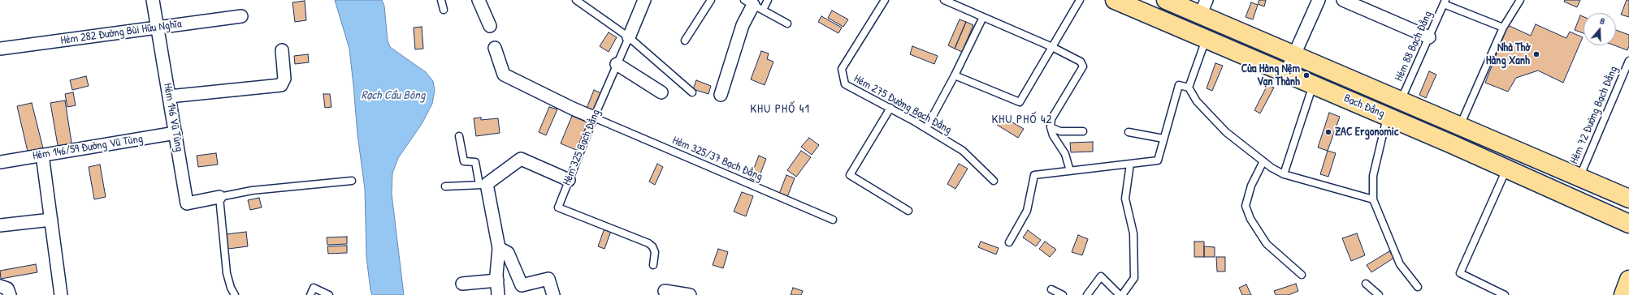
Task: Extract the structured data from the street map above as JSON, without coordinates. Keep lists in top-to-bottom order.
{
  "streets": {
    "main road": ["Bạch Đằng"],
    "street": [
      "Hẻm 282 Đường Bùi Hữu Nghĩa",
      "Hẻm 146 Vũ Tùng",
      "Hẻm 146/59 Đường Vũ Tùng",
      "Hẻm 325 Bạch Đằng"
    ],
    "lane": [
      "Hẻm 88 Bạch Đằng",
      "Hẻm 275 Đường Bạch Đằng",
      "Hẻm 72 Đường Bạch Đằng",
      "Hẻm 325/37 Bạch Đằng"
    ]
  },
  "crossings": [
    ["Hẻm 282 Đường Bùi Hữu Nghĩa", "Hẻm 146 Vũ Tùng"],
    ["Hẻm 88 Bạch Đằng", "Bạch Đằng"],
    ["Bạch Đằng", "Hẻm 72 Đường Bạch Đằng"],
    ["Hẻm 146 Vũ Tùng", "Hẻm 146/59 Đường Vũ Tùng"],
    ["Hẻm 325 Bạch Đằng", "Hẻm 325/37 Bạch Đằng"]
  ],
  "districts": ["KHU PHỐ 41", "KHU PHỐ 42"],
  "water": ["Rạch Cầu Bông"],
  "places": ["Nhà Thờ Hàng Xanh", "Cửa Hàng Nệm Vạn Thành", "ZAC Ergonomic"],
  "north": "top"
}
